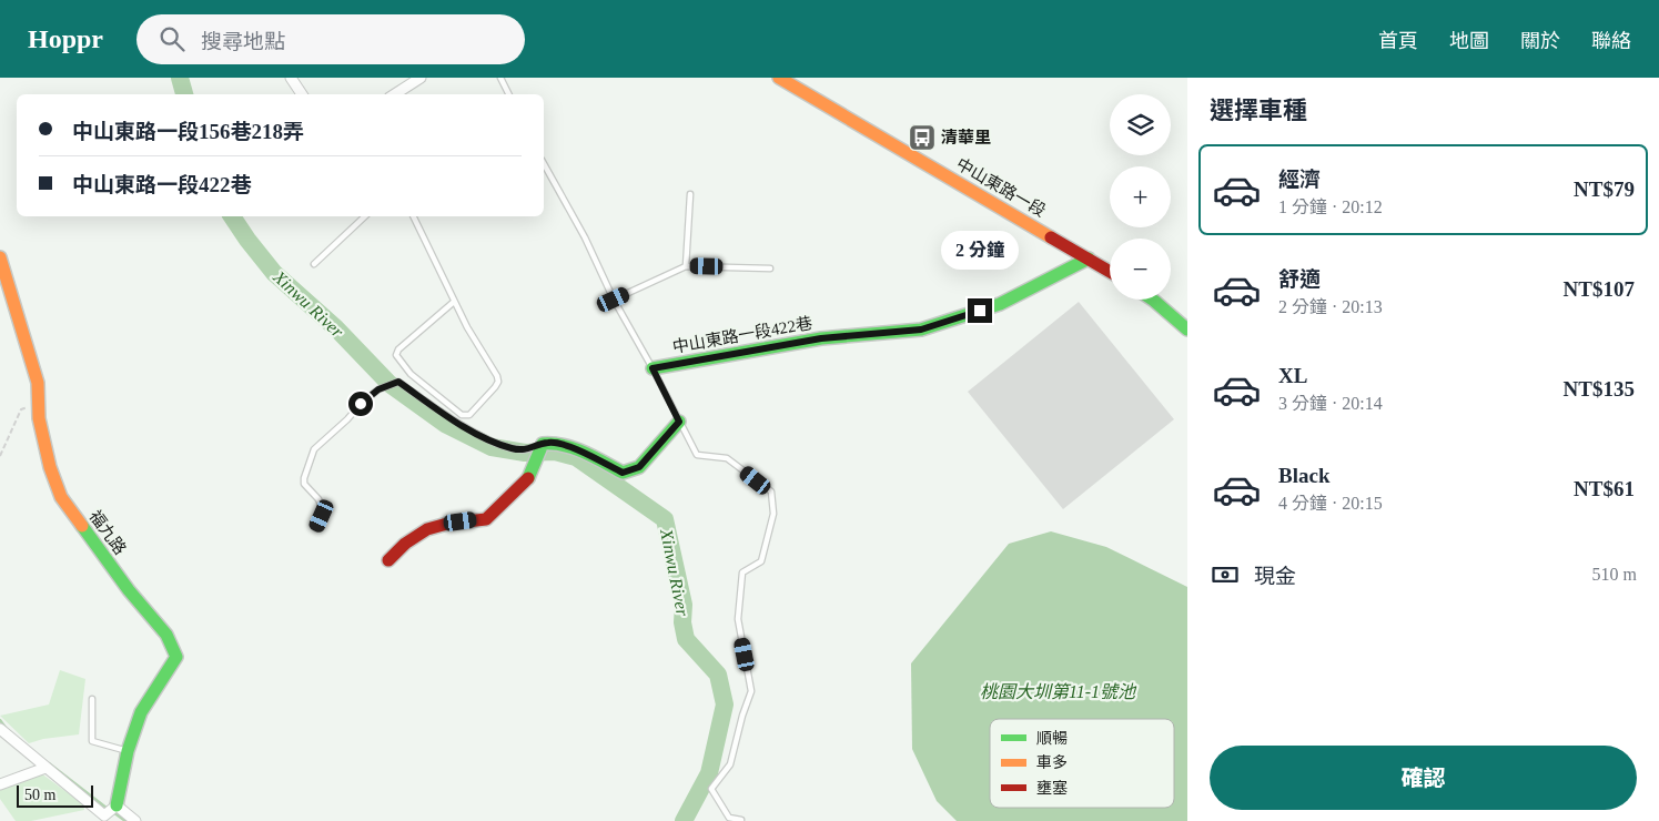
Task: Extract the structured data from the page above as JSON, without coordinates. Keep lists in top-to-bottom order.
{
  "streets": {
    "street": ["中山東路一段", "中山東路一段422巷", "福九路"]
  },
  "crossings": [
    ["中山東路一段", "中山東路一段422巷"]
  ],
  "water": ["Xinwu River", "桃園大圳第11-1號池"],
  "places": {
    "bus stop": ["清華里"]
  },
  "legend": ["順暢", "車多", "壅塞"],
  "scale_bar": "50 m",
  "page": {
    "header": "Hoppr",
    "search": "搜尋地點",
    "nav": [
      "首頁",
      "地圖",
      "關於",
      "聯絡"
    ],
    "heading": "選擇車種",
    "map_buttons": ["+", "−"],
    "banner": ["中山東路一段156巷218弄", "中山東路一段422巷"],
    "list": [
      {
        "name": "經濟",
        "note": "1 分鐘 · 20:12",
        "value": "NT$79"
      },
      {
        "name": "舒適",
        "note": "2 分鐘 · 20:13",
        "value": "NT$107"
      },
      {
        "name": "XL",
        "note": "3 分鐘 · 20:14",
        "value": "NT$135"
      },
      {
        "name": "Black",
        "note": "4 分鐘 · 20:15",
        "value": "NT$61"
      }
    ],
    "bubble": "2 分鐘",
    "pay": ["現金", "510 m"],
    "buttons": "確認",
    "scale": "50 m"
  }
}
